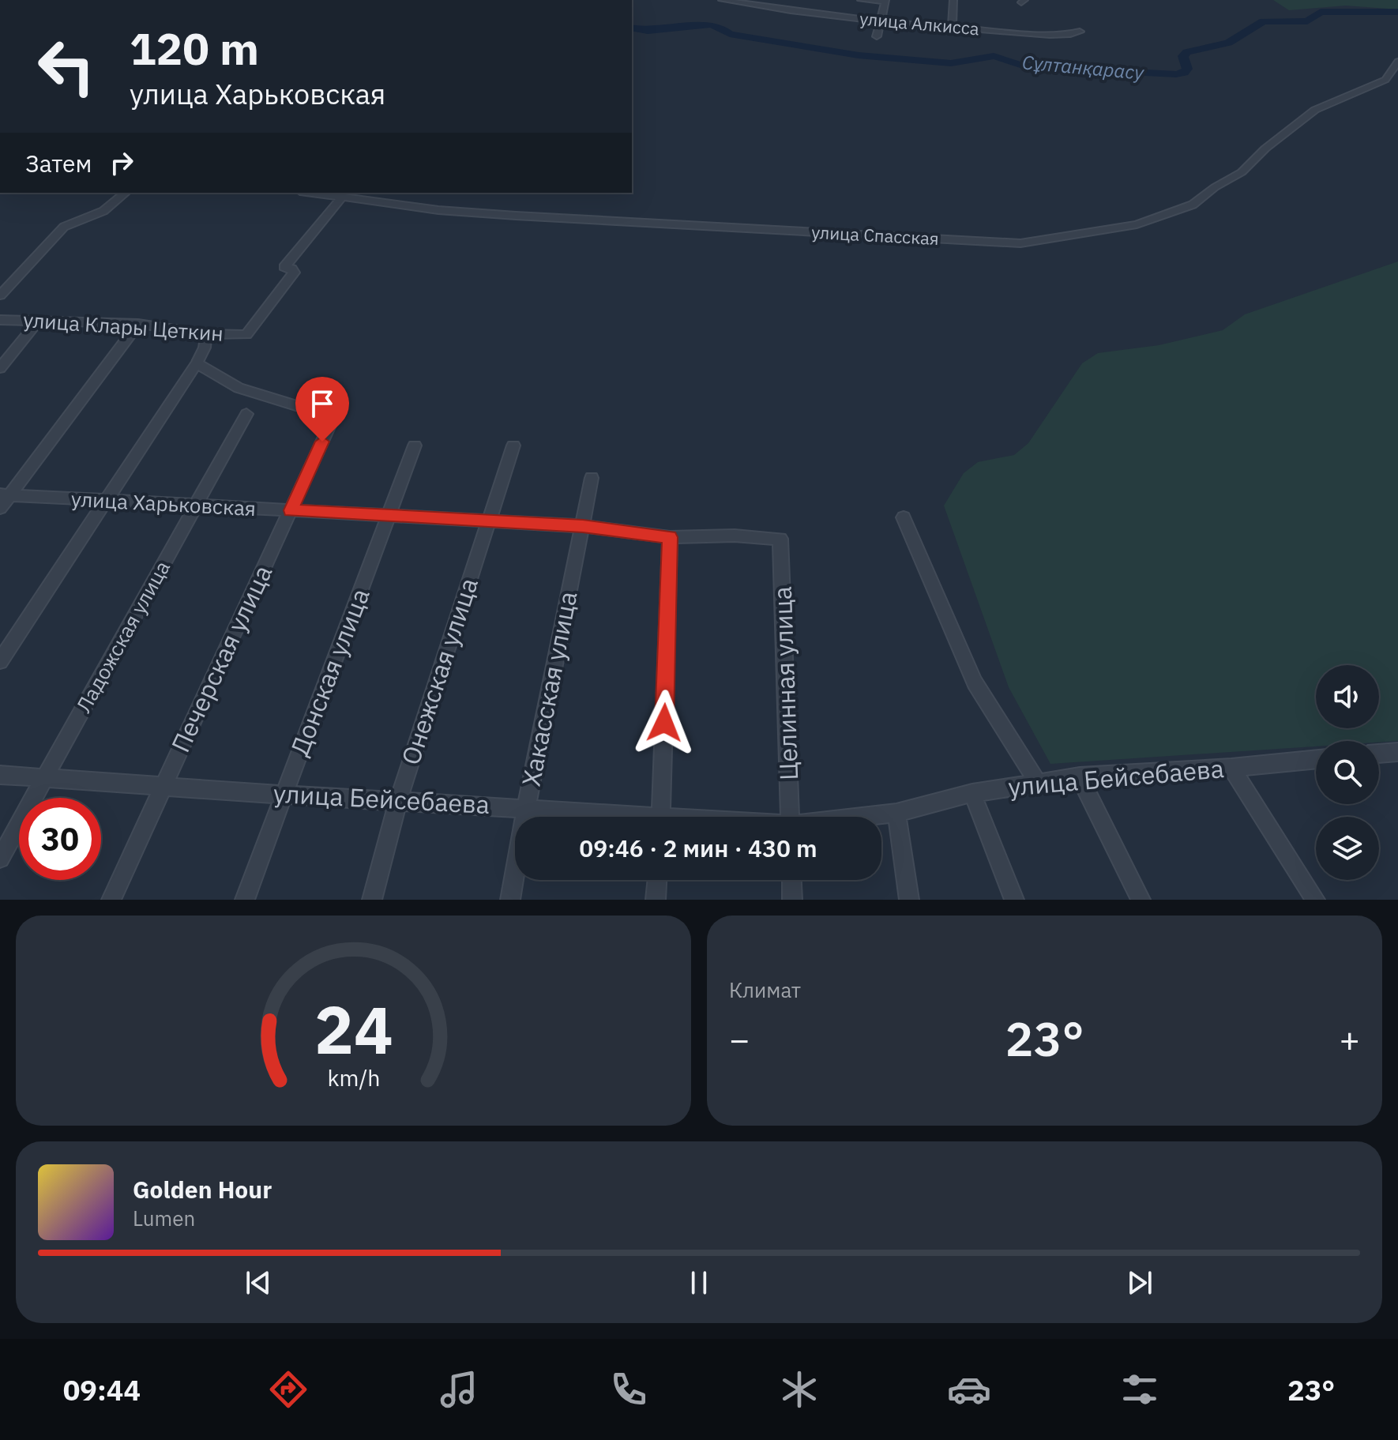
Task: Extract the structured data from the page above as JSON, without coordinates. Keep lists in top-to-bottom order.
{
  "streets": {
    "street": [
      "улица Алкисса",
      "улица Спасская",
      "улица Клары Цеткин",
      "улица Харьковская",
      "Ладожская улица",
      "Печерская улица",
      "Онежская улица",
      "Донская улица",
      "Целинная улица",
      "Хакасская улица",
      "улица Бейсебаева"
    ]
  },
  "crossings": [
    ["улица Спасская", "улица Клары Цеткин"],
    ["улица Харьковская", "Ладожская улица"],
    ["улица Харьковская", "Печерская улица"],
    ["улица Харьковская", "Онежская улица"],
    ["улица Харьковская", "Донская улица"],
    ["улица Харьковская", "Целинная улица"],
    ["улица Харьковская", "Хакасская улица"],
    ["Ладожская улица", "улица Бейсебаева"],
    ["Печерская улица", "улица Бейсебаева"],
    ["Онежская улица", "улица Бейсебаева"],
    ["Донская улица", "улица Бейсебаева"],
    ["Хакасская улица", "улица Бейсебаева"]
  ],
  "water": ["Сұлтанқарасу"],
  "page": {
    "turn": ["120 m", "улица Харьковская"],
    "then": "Затем",
    "limit": "30",
    "trip": "09:46 · 2 мин · 430 m",
    "tile": "Климат",
    "heat": ["−", "23°", "+"],
    "song": ["Golden Hour", "Lumen"],
    "tabs": ["09:44", "23°"],
    "gauge": ["24", "km/h"]
  }
}
